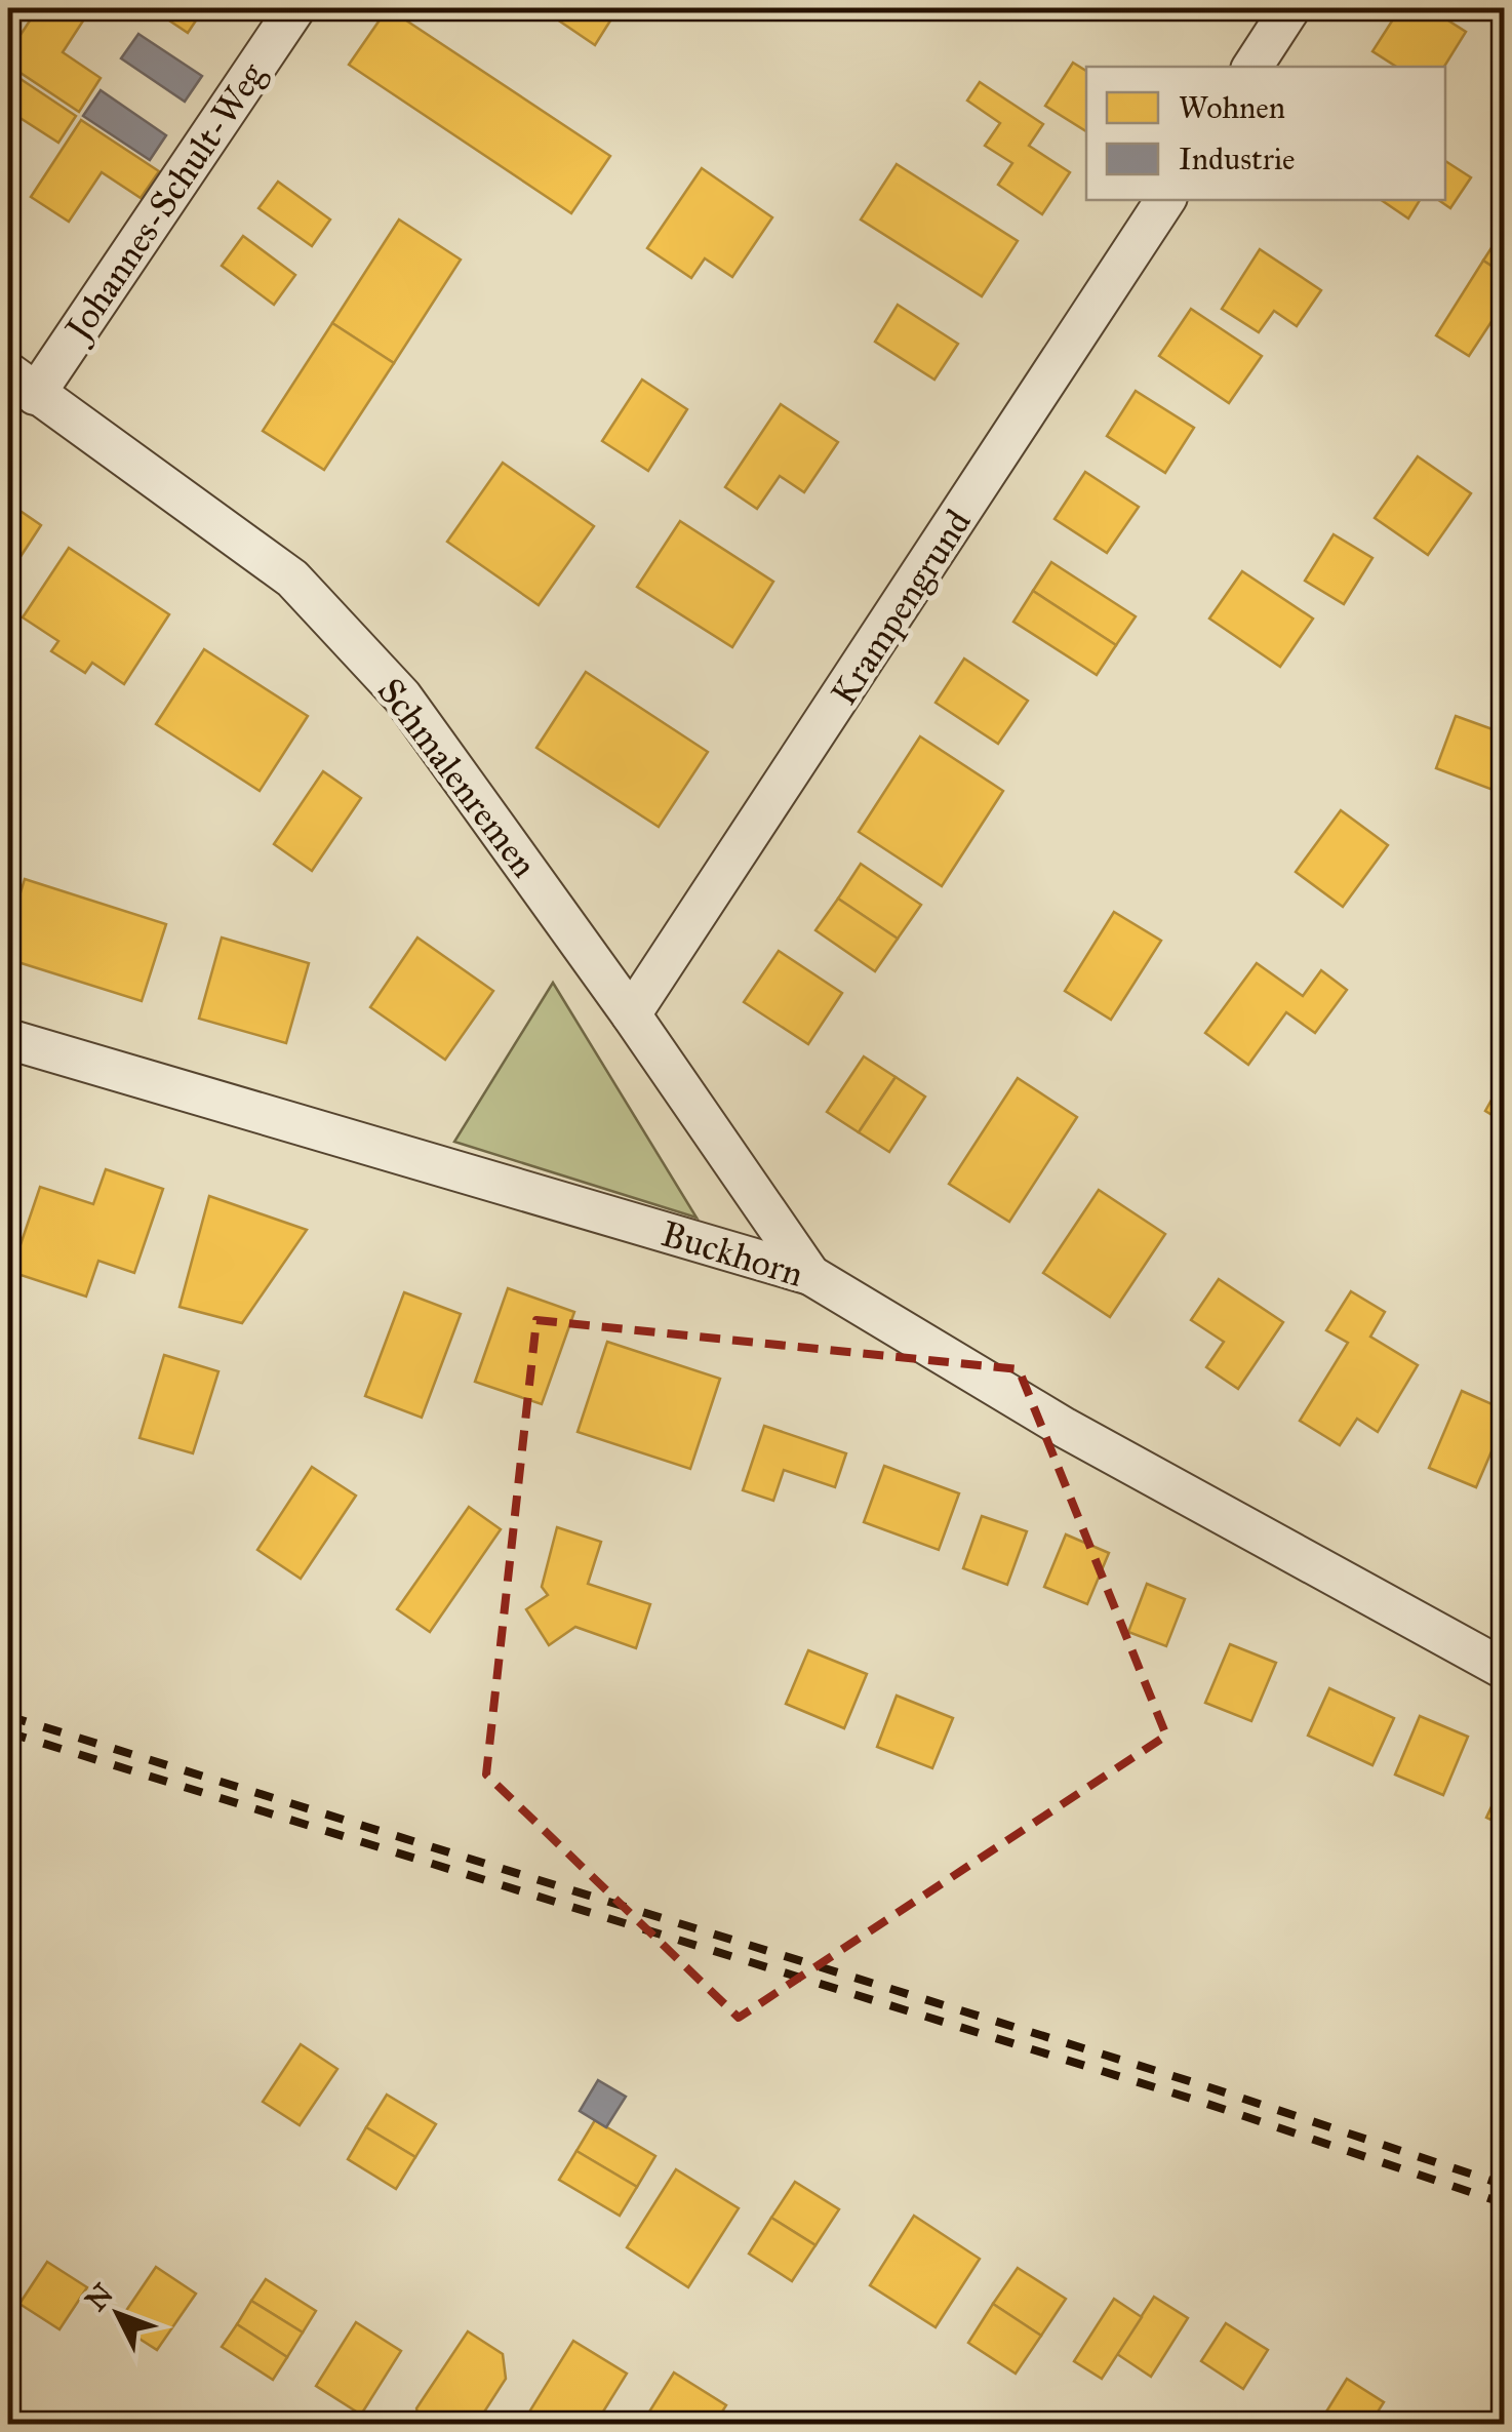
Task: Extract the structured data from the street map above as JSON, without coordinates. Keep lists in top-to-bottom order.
{
  "streets": {
    "street": [
      "Johannes-Schult-Weg",
      "Krampengrund",
      "Schmalenremen",
      "Buckhorn"
    ]
  },
  "crossings": [
    ["Johannes-Schult-Weg", "Schmalenremen"],
    ["Krampengrund", "Schmalenremen"],
    ["Schmalenremen", "Buckhorn"]
  ],
  "legend": ["Wohnen", "Industrie"],
  "north": "top left"
}
